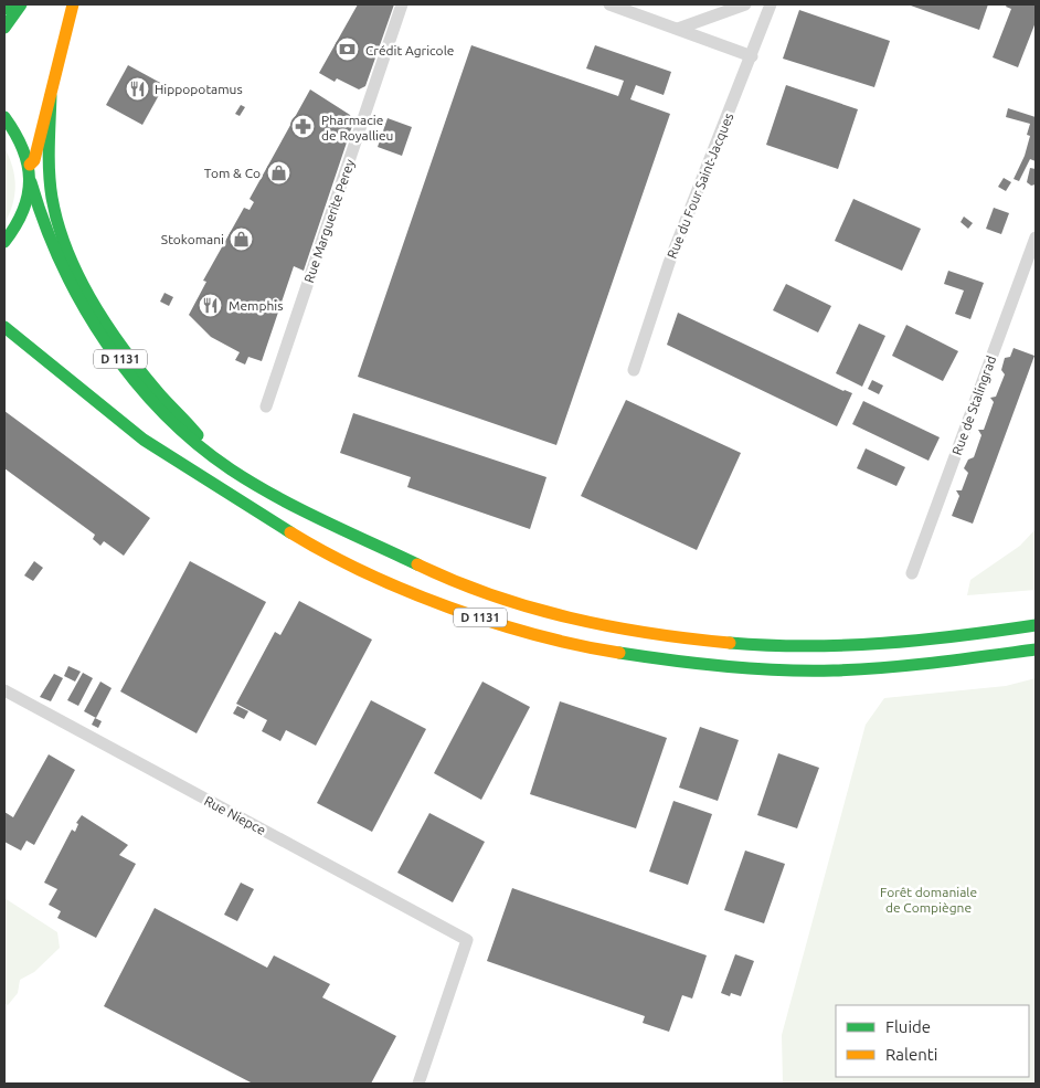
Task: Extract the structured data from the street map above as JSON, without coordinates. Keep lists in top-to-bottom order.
{
  "streets": {
    "main road": ["D 1131"],
    "street": [
      "Rue du Four Saint-Jacques",
      "Rue Marguerite Perey",
      "Rue de Stalingrad",
      "Rue Niepce"
    ]
  },
  "parks": ["Forêt domaniale de Compiègne"],
  "places": {
    "bank": ["Crédit Agricole"],
    "restaurant": ["Hippopotamus", "Memphis"],
    "pharmacy": ["Pharmacie de Royallieu"],
    "shop": ["Tom & Co", "Stokomani"]
  },
  "legend": ["Fluide", "Ralenti"]
}
